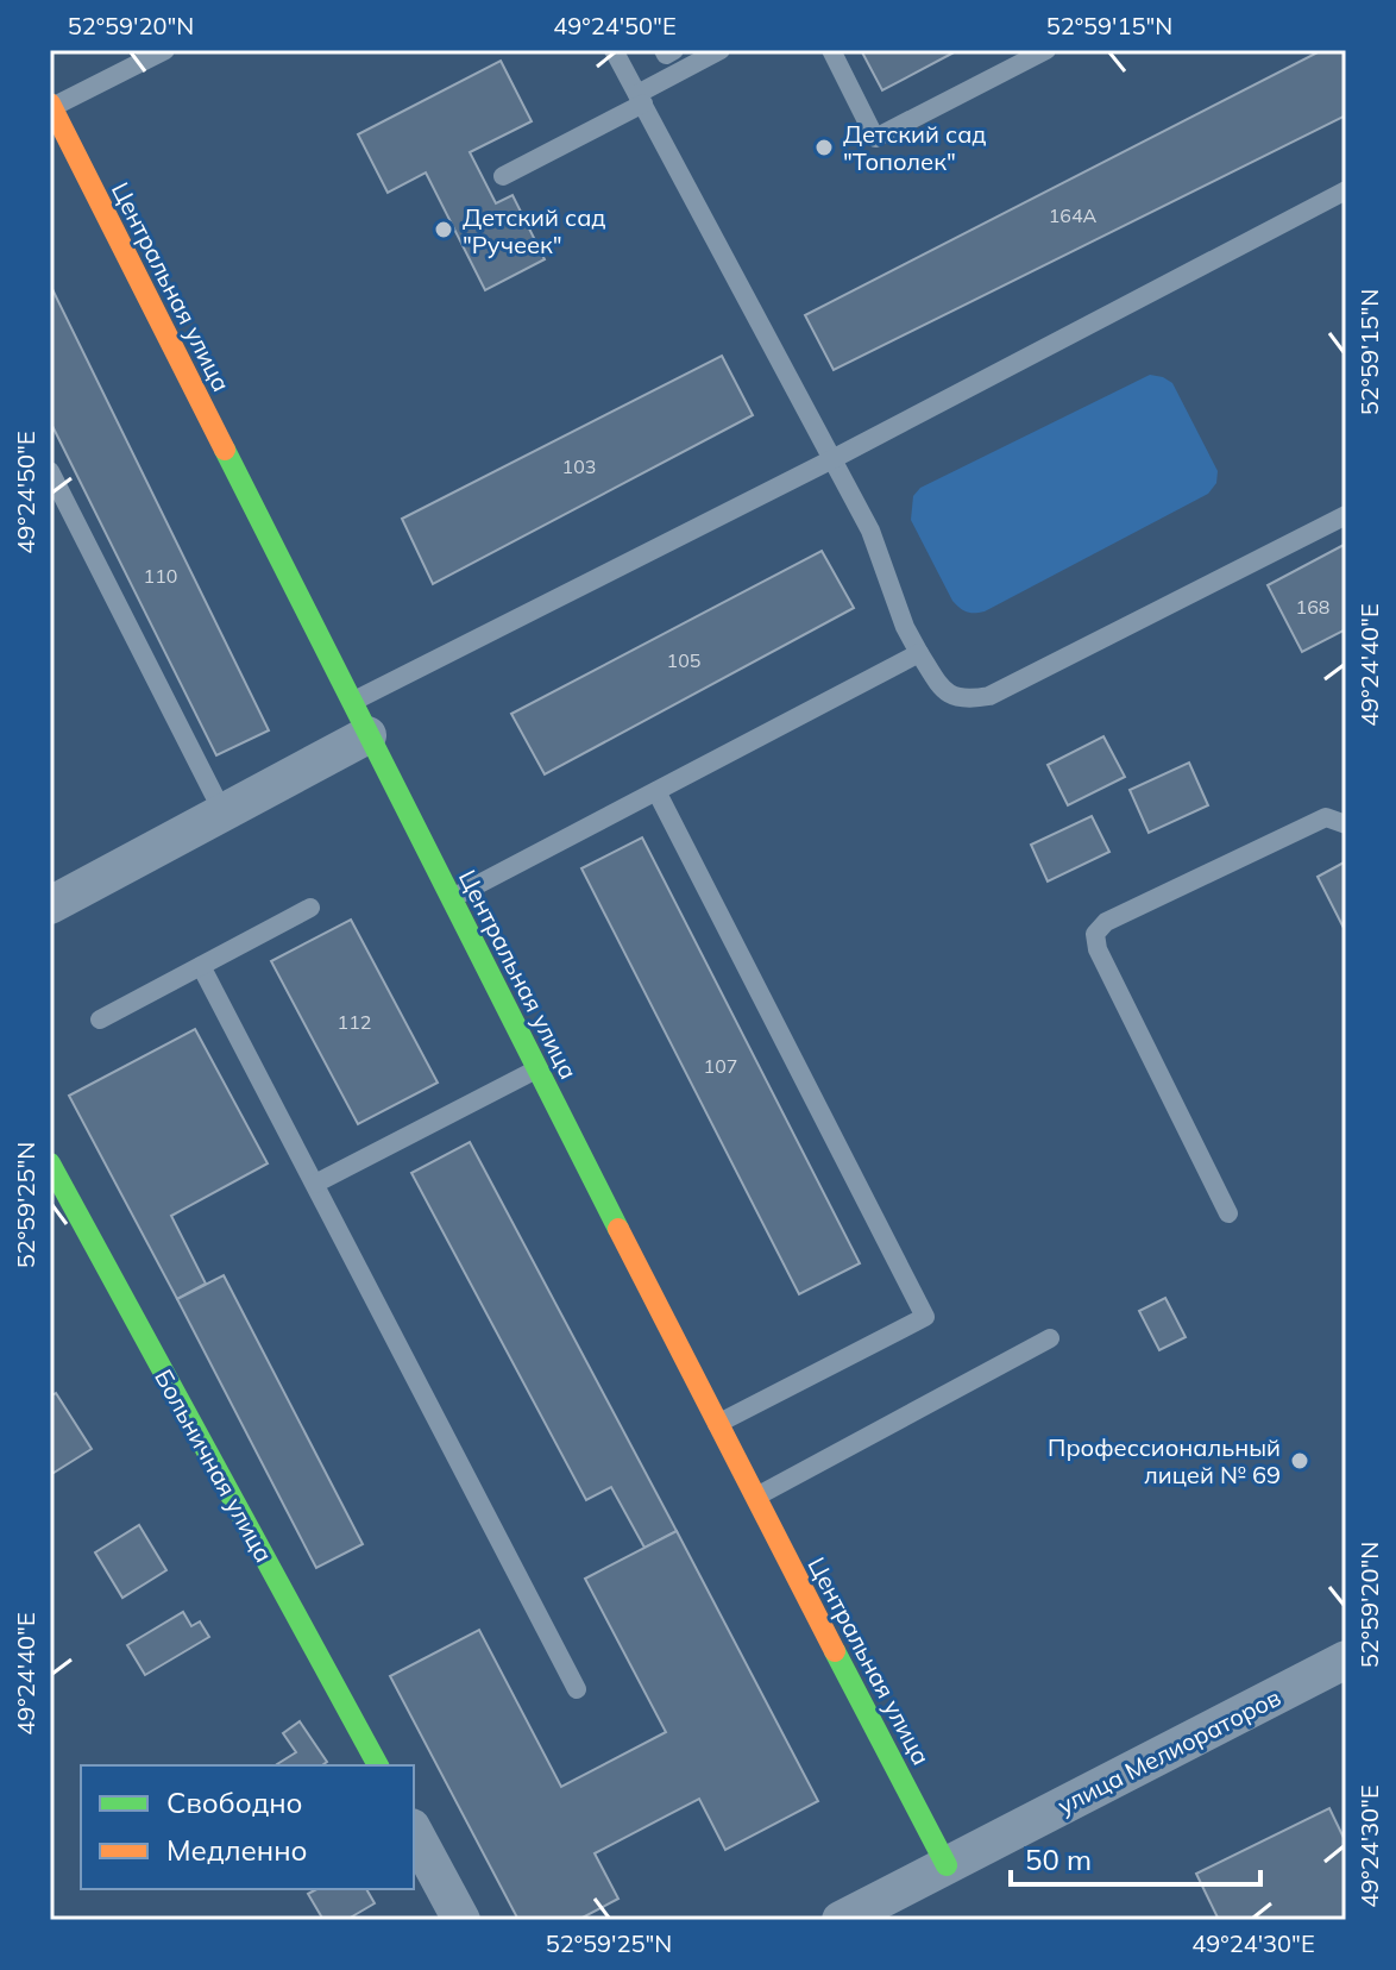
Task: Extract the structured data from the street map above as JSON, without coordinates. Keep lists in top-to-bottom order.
{
  "streets": {
    "street": ["Центральная улица", "Больничная улица", "улица Мелиораторов"]
  },
  "crossings": [
    ["Центральная улица", "улица Мелиораторов"]
  ],
  "places": ["Детский сад \"Тополек\"", "Детский сад \"Ручеек\"", "Профессиональный лицей № 69"],
  "house_numbers": [
    "164А",
    "103",
    "110",
    "168",
    "105",
    "112",
    "107"
  ],
  "legend": ["Свободно", "Медленно"],
  "scale_bar": "50 m",
  "coordinates": [
    "52°59'20\"N",
    "49°24'50\"E",
    "52°59'15\"N",
    "49°24'40\"E",
    "52°59'25\"N",
    "49°24'30\"E"
  ]
}
